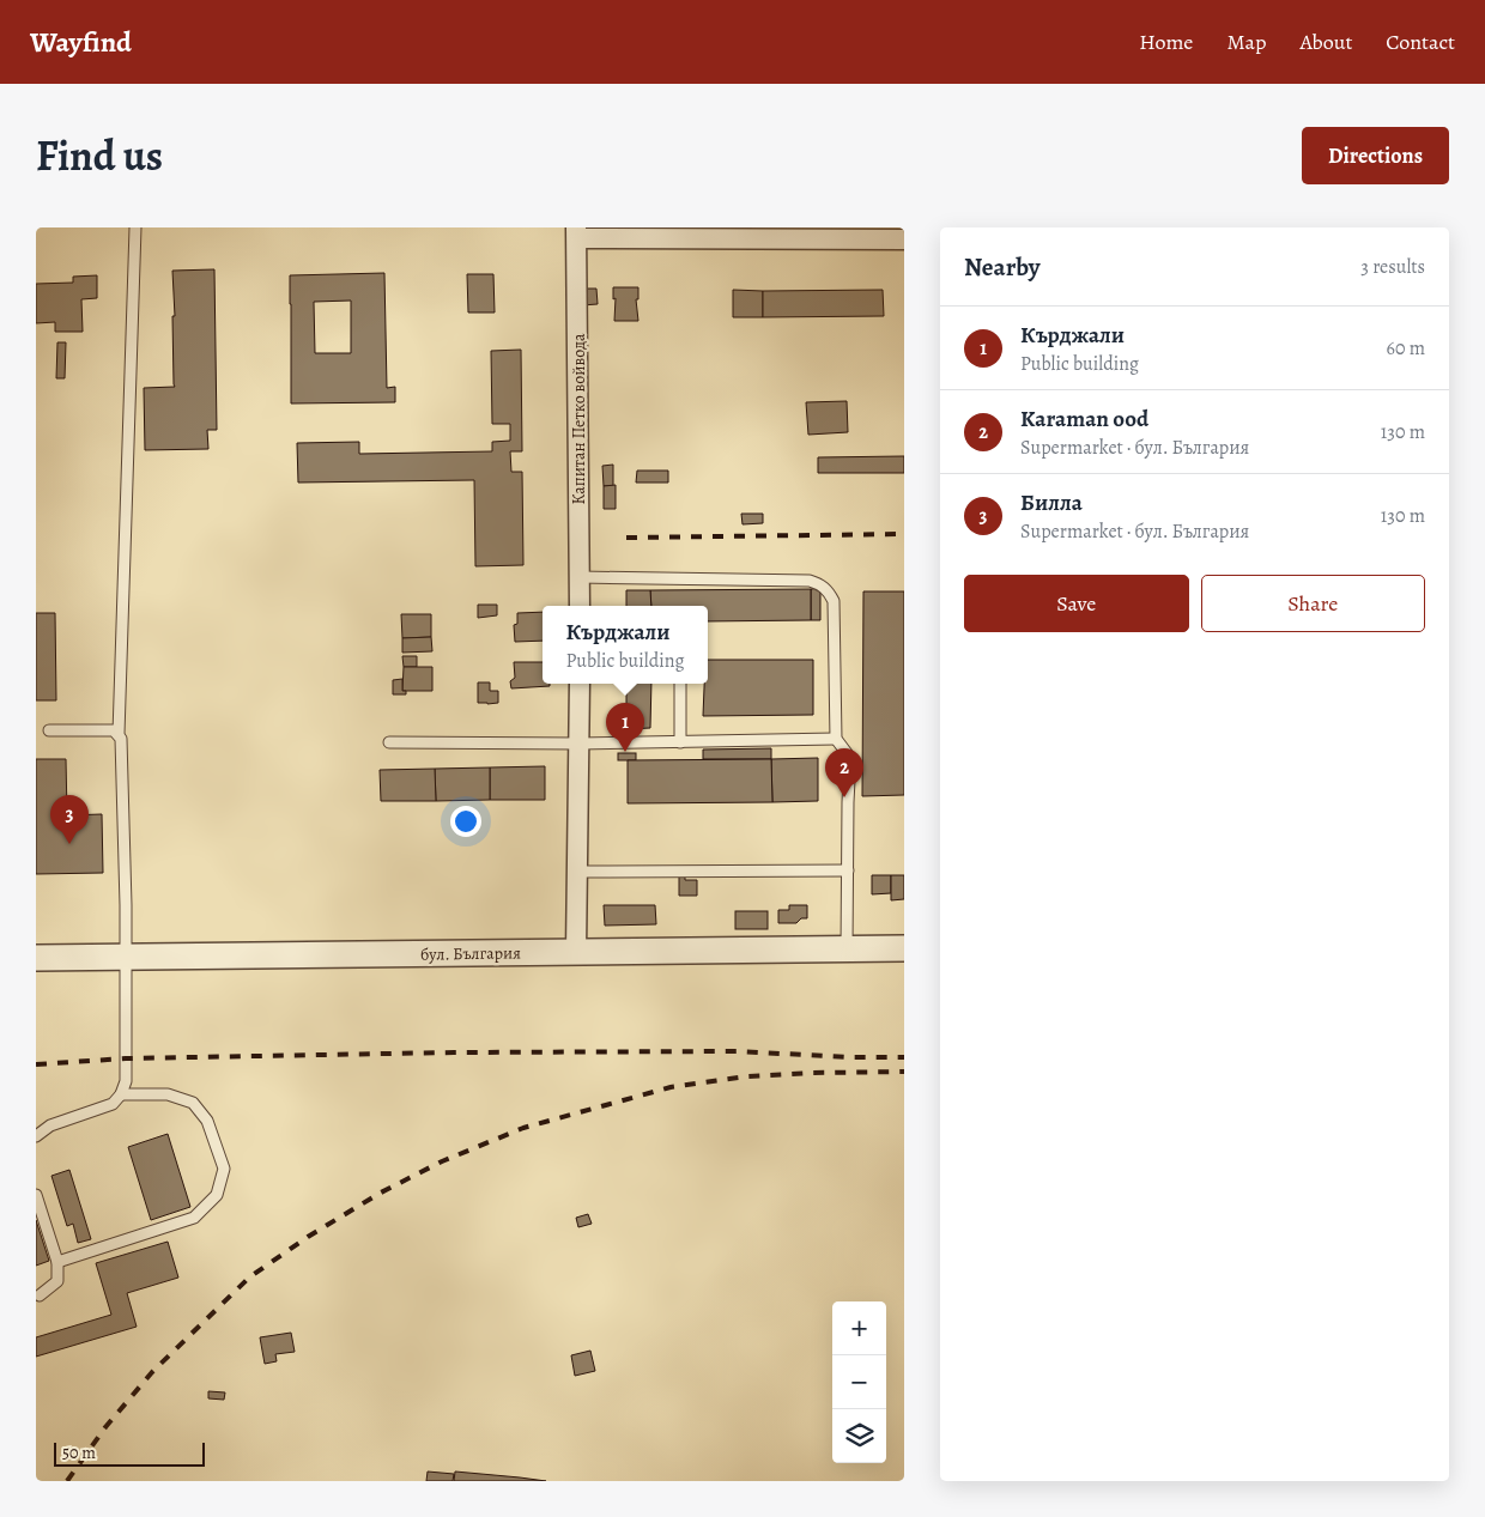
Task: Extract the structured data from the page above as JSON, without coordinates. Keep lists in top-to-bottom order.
{
  "streets": {
    "street": ["Капитан Петко войвода", "бул. България"]
  },
  "scale_bar": "50 m",
  "page": {
    "header": "Wayfind",
    "nav": [
      "Home",
      "Map",
      "About",
      "Contact"
    ],
    "title": "Find us",
    "buttons": [
      "Directions",
      ["Save", "Share"]
    ],
    "heading": ["Nearby", "3 results"],
    "list": [
      {
        "mark": "1",
        "name": "Кърджали",
        "note": "Public building",
        "value": "60 m"
      },
      {
        "mark": "2",
        "name": "Karaman ood",
        "note": "Supermarket · бул. България",
        "value": "130 m"
      },
      {
        "mark": "3",
        "name": "Билла",
        "note": "Supermarket · бул. България",
        "value": "130 m"
      }
    ],
    "popup": ["Кърджали", "Public building"],
    "pins": ["1", "2", "3"],
    "map_buttons": ["+", "−"],
    "scale": "50 m"
  }
}
